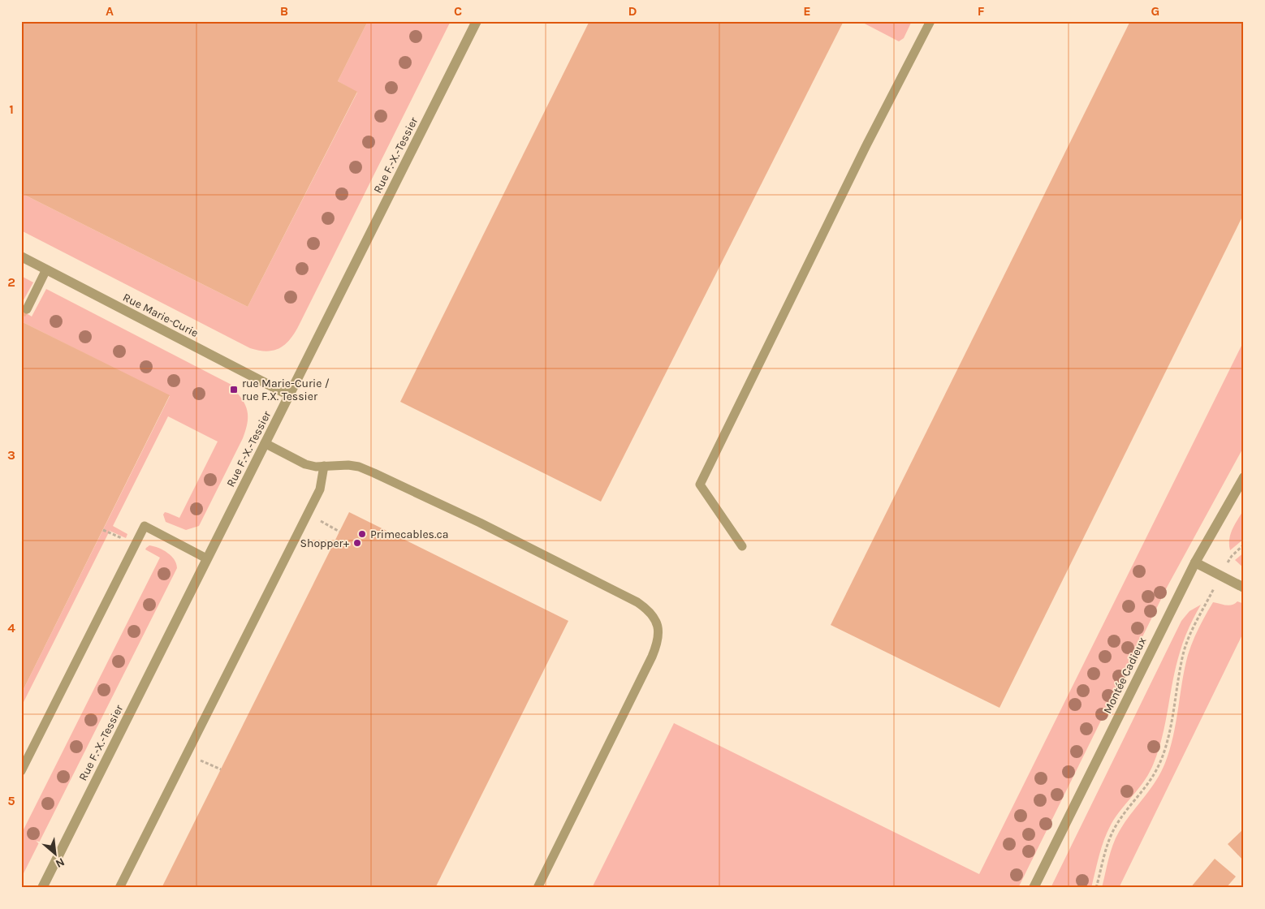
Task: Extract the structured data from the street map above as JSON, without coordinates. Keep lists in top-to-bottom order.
{
  "streets": {
    "street": ["Rue F.-X.-Tessier", "Rue Marie-Curie", "Montée Cadieux"]
  },
  "crossings": [
    ["Rue F.-X.-Tessier", "Rue Marie-Curie"]
  ],
  "places": {
    "transit": ["rue Marie-Curie / rue F.X. Tessier"],
    "other": ["Primecables.ca", "Shopper+"]
  },
  "north": "bottom right",
  "grid": {
    "columns": [
      "A",
      "B",
      "C",
      "D",
      "E",
      "F",
      "G"
    ],
    "rows": [
      "1",
      "2",
      "3",
      "4",
      "5"
    ]
  }
}
